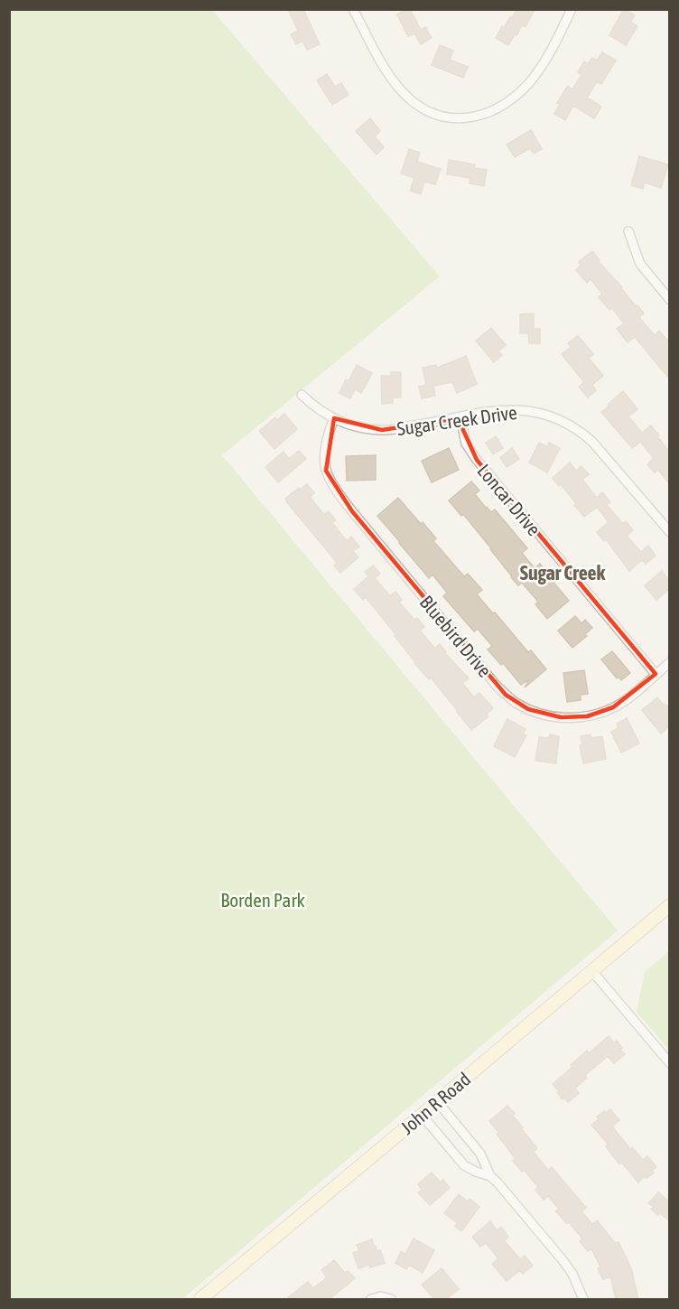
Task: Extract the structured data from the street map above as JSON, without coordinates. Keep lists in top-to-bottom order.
{
  "streets": {
    "main road": ["John R Road"],
    "street": ["Sugar Creek Drive", "Loncar Drive", "Bluebird Drive"]
  },
  "crossings": [
    ["Sugar Creek Drive", "Loncar Drive"],
    ["Sugar Creek Drive", "Bluebird Drive"],
    ["Loncar Drive", "Bluebird Drive"]
  ],
  "districts": ["Sugar Creek"],
  "parks": ["Borden Park"]
}
